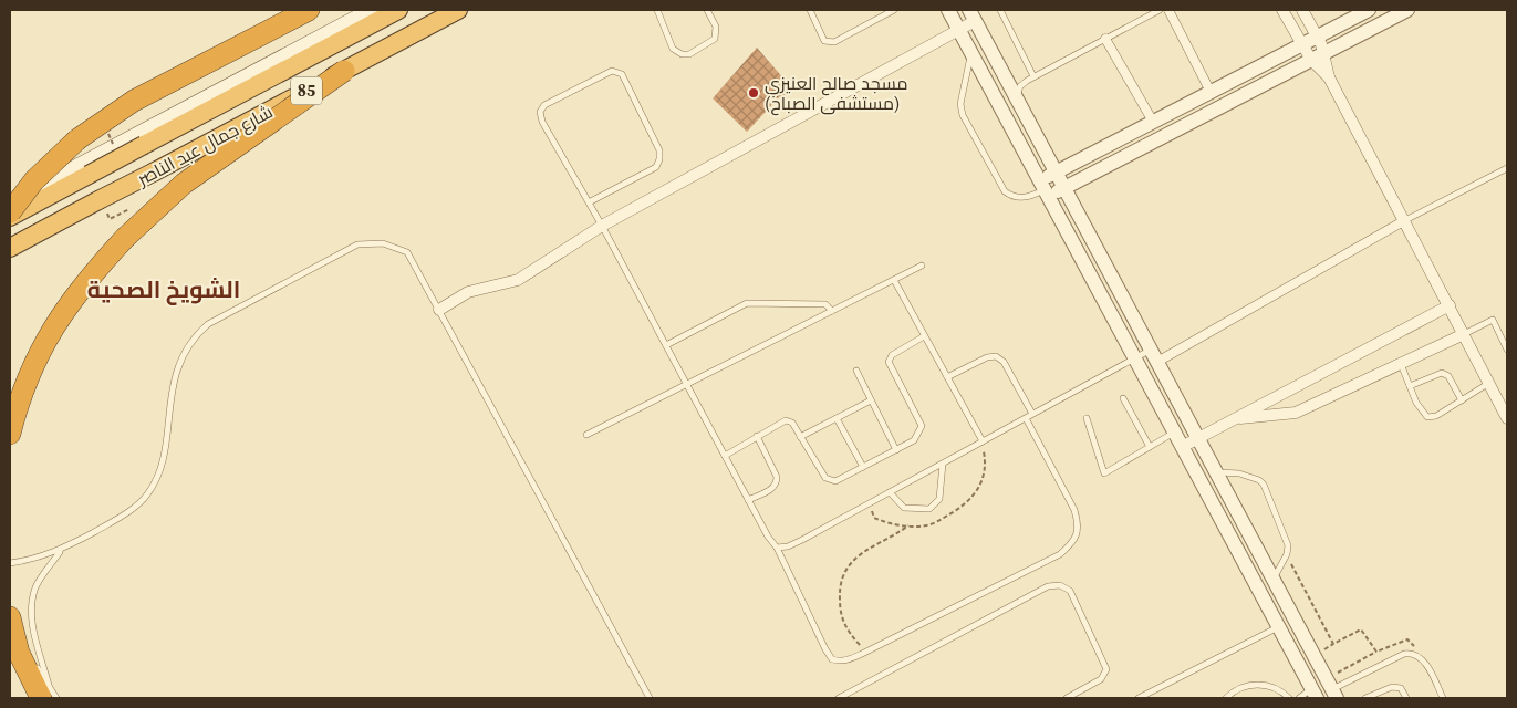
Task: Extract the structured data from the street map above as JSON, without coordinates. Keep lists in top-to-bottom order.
{
  "streets": {
    "highway": ["85", "شارع جمال عبد الناصر"]
  },
  "districts": ["الشويخ الصحية"],
  "places": ["مسجد صالح العنيزي (مستشفى الصباح)"]
}
